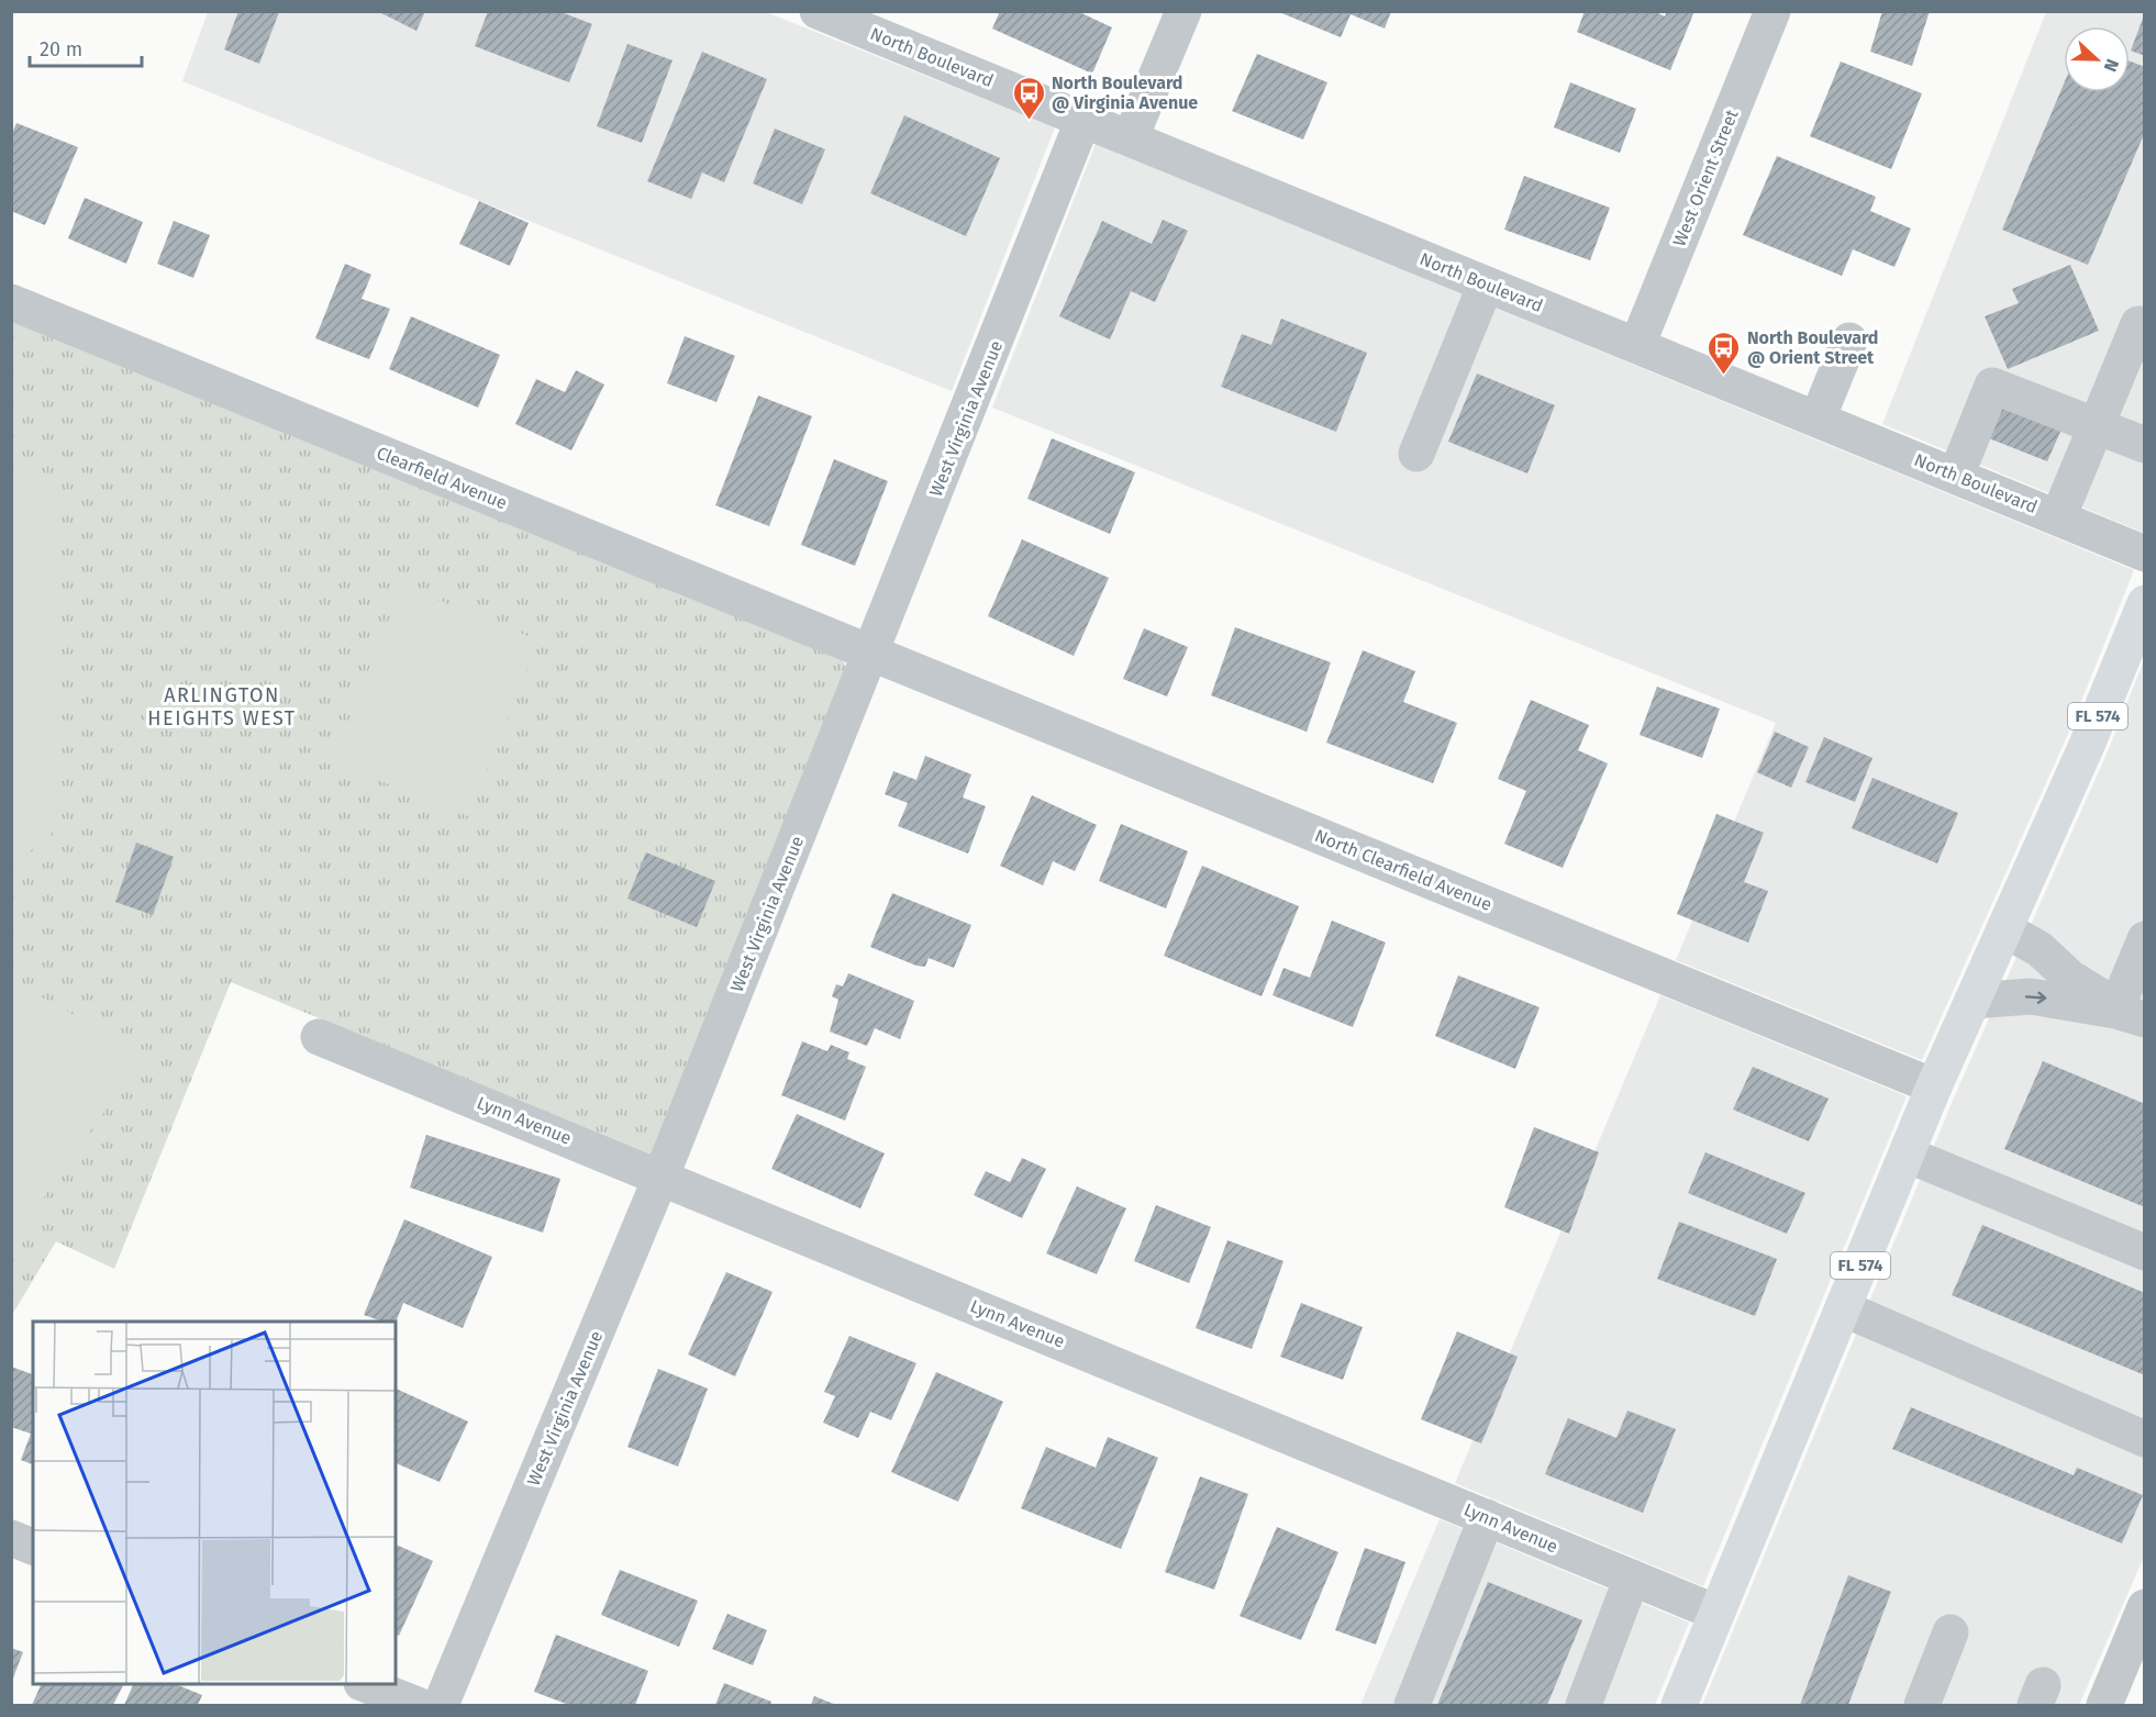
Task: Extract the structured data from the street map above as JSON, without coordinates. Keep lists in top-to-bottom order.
{
  "streets": {
    "main road": ["FL 574"],
    "street": [
      "North Boulevard",
      "West Orient Street",
      "West Virginia Avenue",
      "Clearfield Avenue",
      "North Clearfield Avenue",
      "Lynn Avenue"
    ]
  },
  "crossings": [
    ["North Boulevard", "West Orient Street"],
    ["North Boulevard", "West Virginia Avenue"],
    ["West Virginia Avenue", "Clearfield Avenue"],
    ["West Virginia Avenue", "North Clearfield Avenue"],
    ["West Virginia Avenue", "Lynn Avenue"],
    ["Clearfield Avenue", "North Clearfield Avenue"],
    ["FL 574", "North Clearfield Avenue"],
    ["FL 574", "Lynn Avenue"]
  ],
  "districts": ["ARLINGTON HEIGHTS WEST"],
  "places": {
    "bus stop": ["North Boulevard @ Virginia Avenue", "North Boulevard @ Orient Street"]
  },
  "scale_bar": "20 m",
  "north": "right"
}
